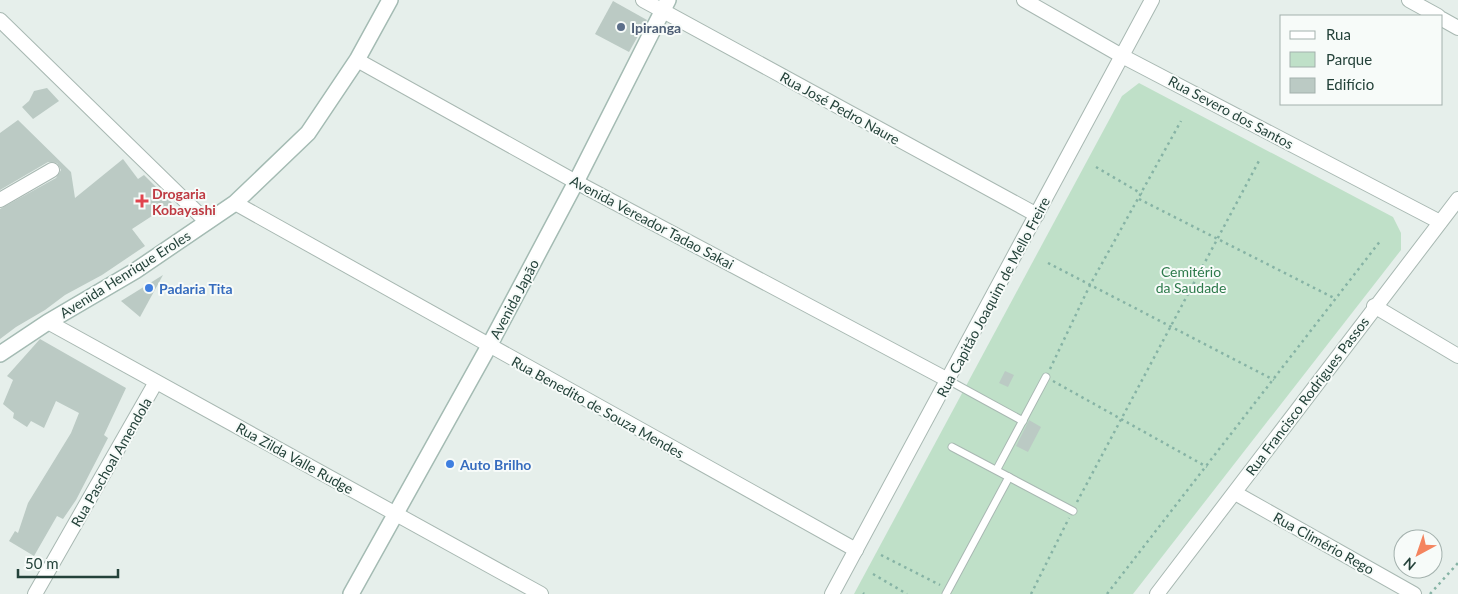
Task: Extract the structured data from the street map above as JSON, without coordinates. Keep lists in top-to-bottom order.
{
  "streets": {
    "main road": ["Avenida Henrique Eroles", "Avenida Japão"],
    "street": [
      "Rua José Pedro Naure",
      "Rua Severo dos Santos",
      "Avenida Vereador Tadao Sakai",
      "Rua Capitão Joaquim de Mello Freire",
      "Rua Francisco Rodrigues Passos",
      "Rua Benedito de Souza Mendes",
      "Rua Zilda Valle Rudge",
      "Rua Paschoal Amendola",
      "Rua Climério Rego"
    ]
  },
  "crossings": [
    ["Rua José Pedro Naure", "Rua Capitão Joaquim de Mello Freire"],
    ["Rua José Pedro Naure", "Avenida Japão"],
    ["Rua Severo dos Santos", "Rua Capitão Joaquim de Mello Freire"],
    ["Rua Severo dos Santos", "Rua Francisco Rodrigues Passos"],
    ["Avenida Vereador Tadao Sakai", "Avenida Henrique Eroles"],
    ["Avenida Vereador Tadao Sakai", "Rua Capitão Joaquim de Mello Freire"],
    ["Avenida Vereador Tadao Sakai", "Avenida Japão"],
    ["Avenida Henrique Eroles", "Rua Benedito de Souza Mendes"],
    ["Avenida Henrique Eroles", "Rua Zilda Valle Rudge"],
    ["Rua Capitão Joaquim de Mello Freire", "Rua Benedito de Souza Mendes"],
    ["Avenida Japão", "Rua Benedito de Souza Mendes"],
    ["Avenida Japão", "Rua Zilda Valle Rudge"],
    ["Rua Francisco Rodrigues Passos", "Rua Climério Rego"],
    ["Rua Zilda Valle Rudge", "Rua Paschoal Amendola"]
  ],
  "parks": ["Cemitério da Saudade"],
  "places": {
    "other": ["Ipiranga", "Padaria Tita", "Auto Brilho"],
    "health": ["Drogaria Kobayashi"]
  },
  "legend": ["Rua", "Parque", "Edifício"],
  "scale_bar": "50 m",
  "north": "bottom left"
}
